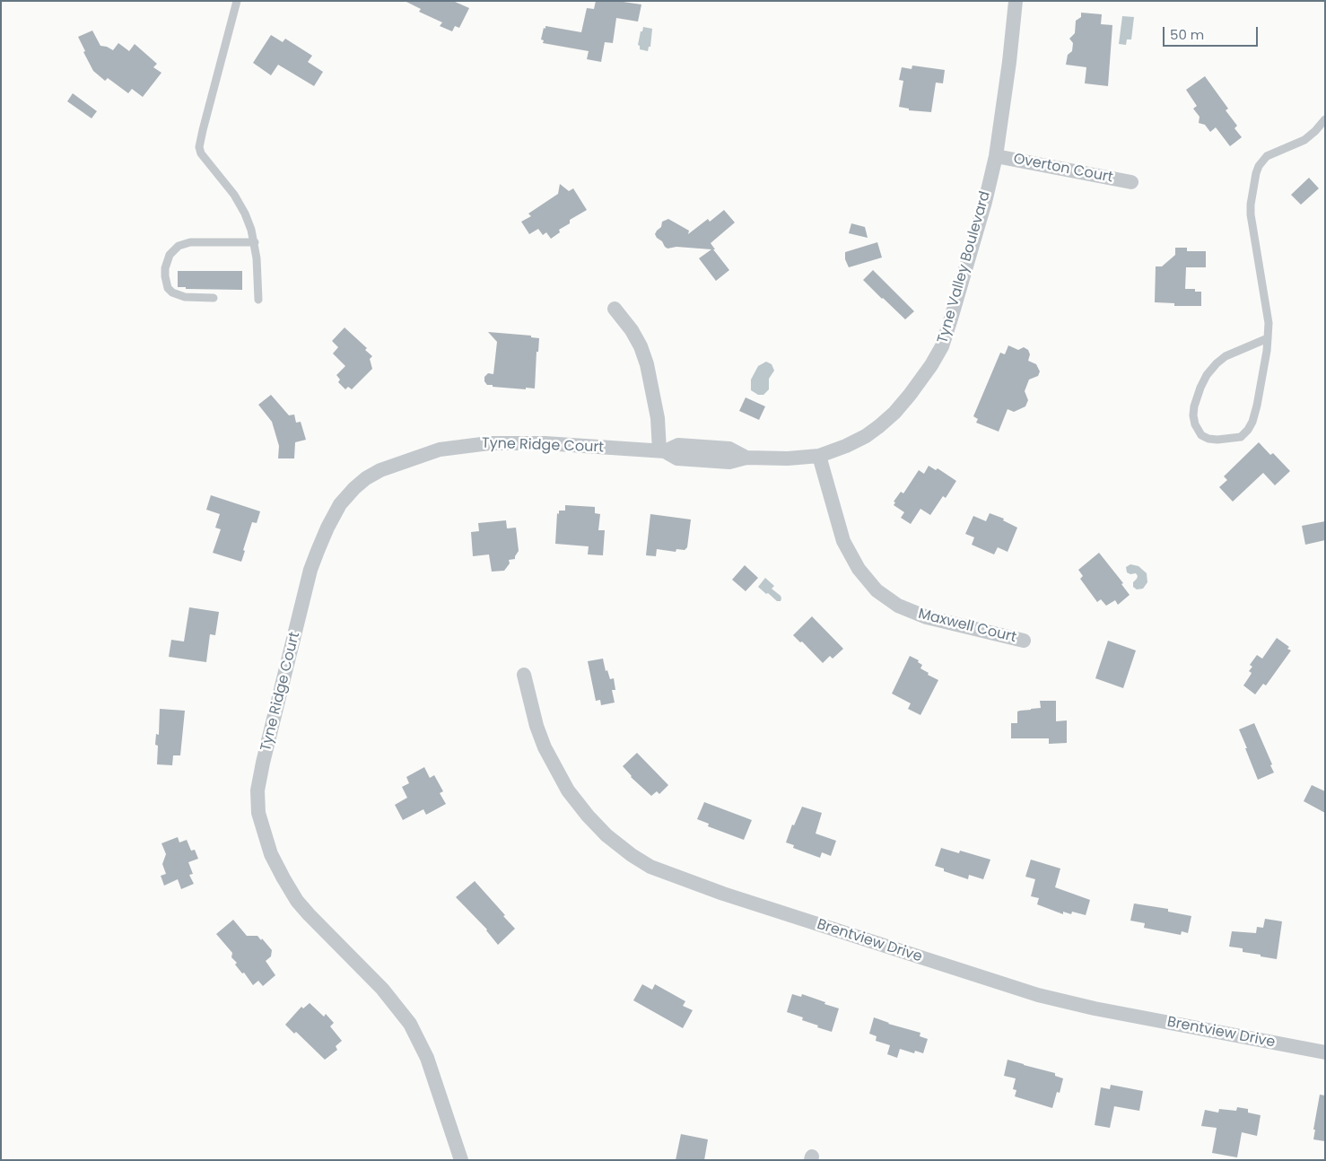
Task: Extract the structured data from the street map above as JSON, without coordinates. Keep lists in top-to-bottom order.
{
  "streets": {
    "street": [
      "Overton Court",
      "Tyne Valley Boulevard",
      "Tyne Ridge Court",
      "Maxwell Court",
      "Brentview Drive"
    ]
  },
  "crossings": [
    ["Overton Court", "Tyne Valley Boulevard"],
    ["Tyne Valley Boulevard", "Tyne Ridge Court"],
    ["Tyne Valley Boulevard", "Maxwell Court"]
  ],
  "scale_bar": "50 m"
}
